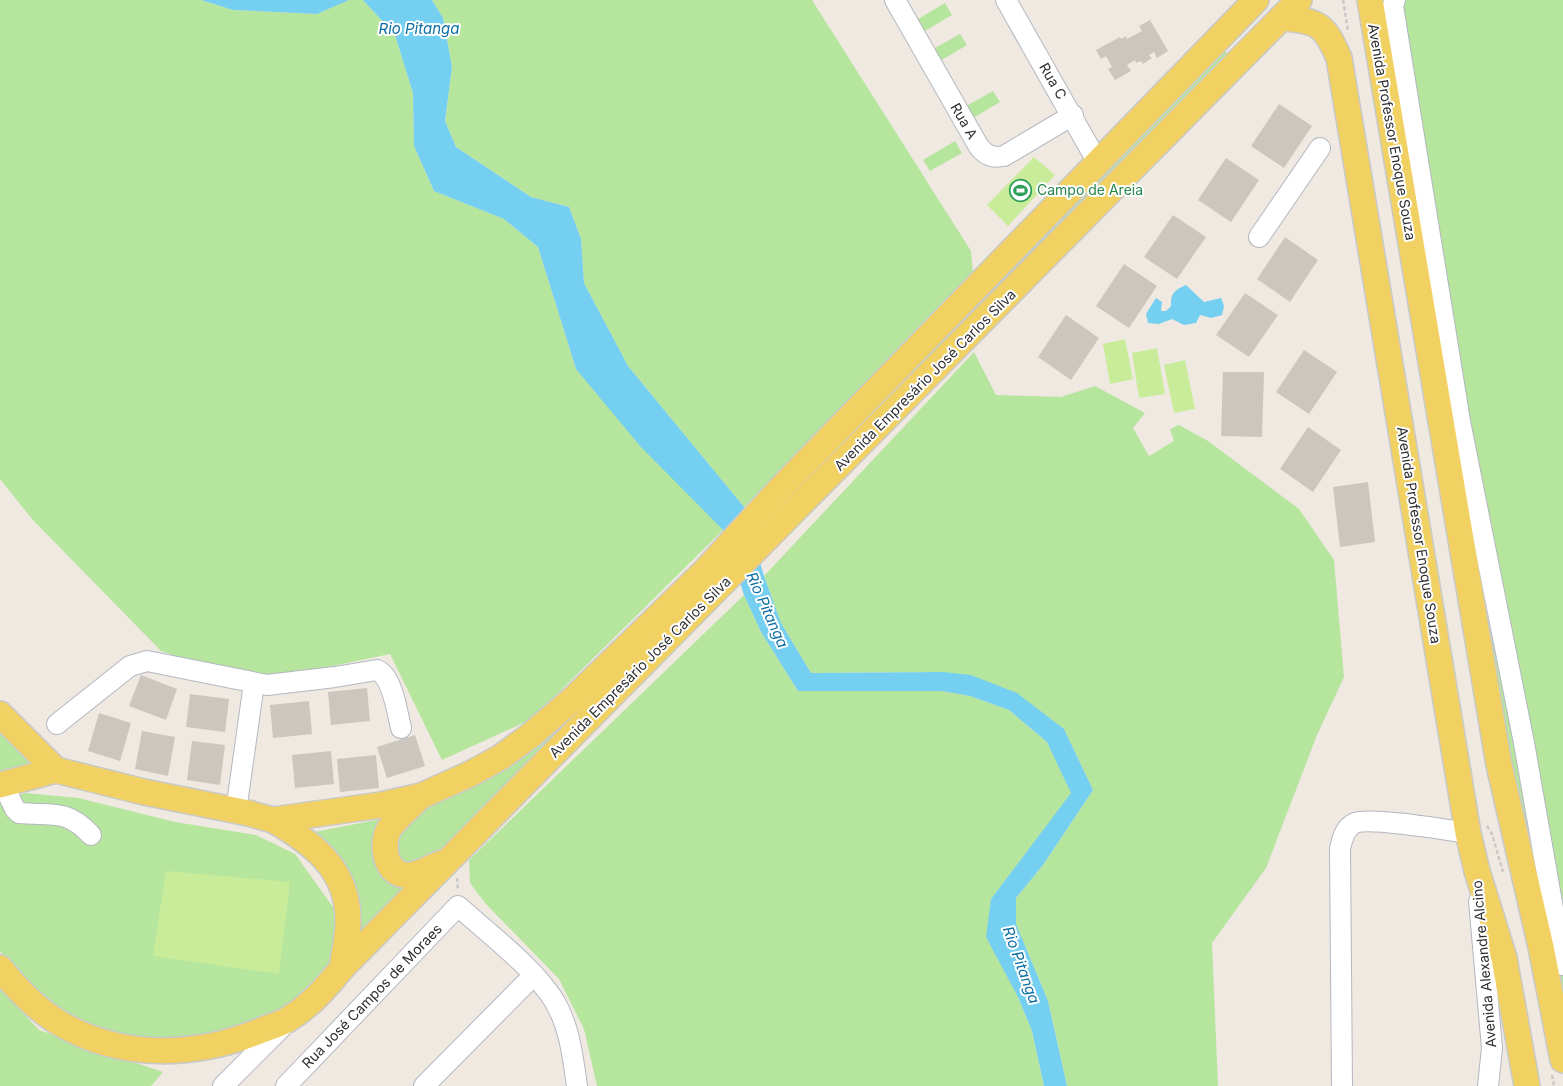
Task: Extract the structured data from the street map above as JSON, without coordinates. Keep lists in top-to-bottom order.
{
  "streets": {
    "main road": ["Avenida Professor Enoque Souza", "Avenida Empresário José Carlos Silva"],
    "street": [
      "Rua C",
      "Rua A",
      "Avenida Alexandre Alcino",
      "Rua José Campos de Moraes"
    ]
  },
  "crossings": [
    ["Rua C", "Rua A"],
    ["Rua C", "Avenida Empresário José Carlos Silva"],
    ["Avenida Professor Enoque Souza", "Avenida Empresário José Carlos Silva"],
    ["Avenida Professor Enoque Souza", "Avenida Alexandre Alcino"]
  ],
  "water": ["Rio Pitanga"],
  "places": {
    "sports": ["Campo de Areia"]
  }
}
